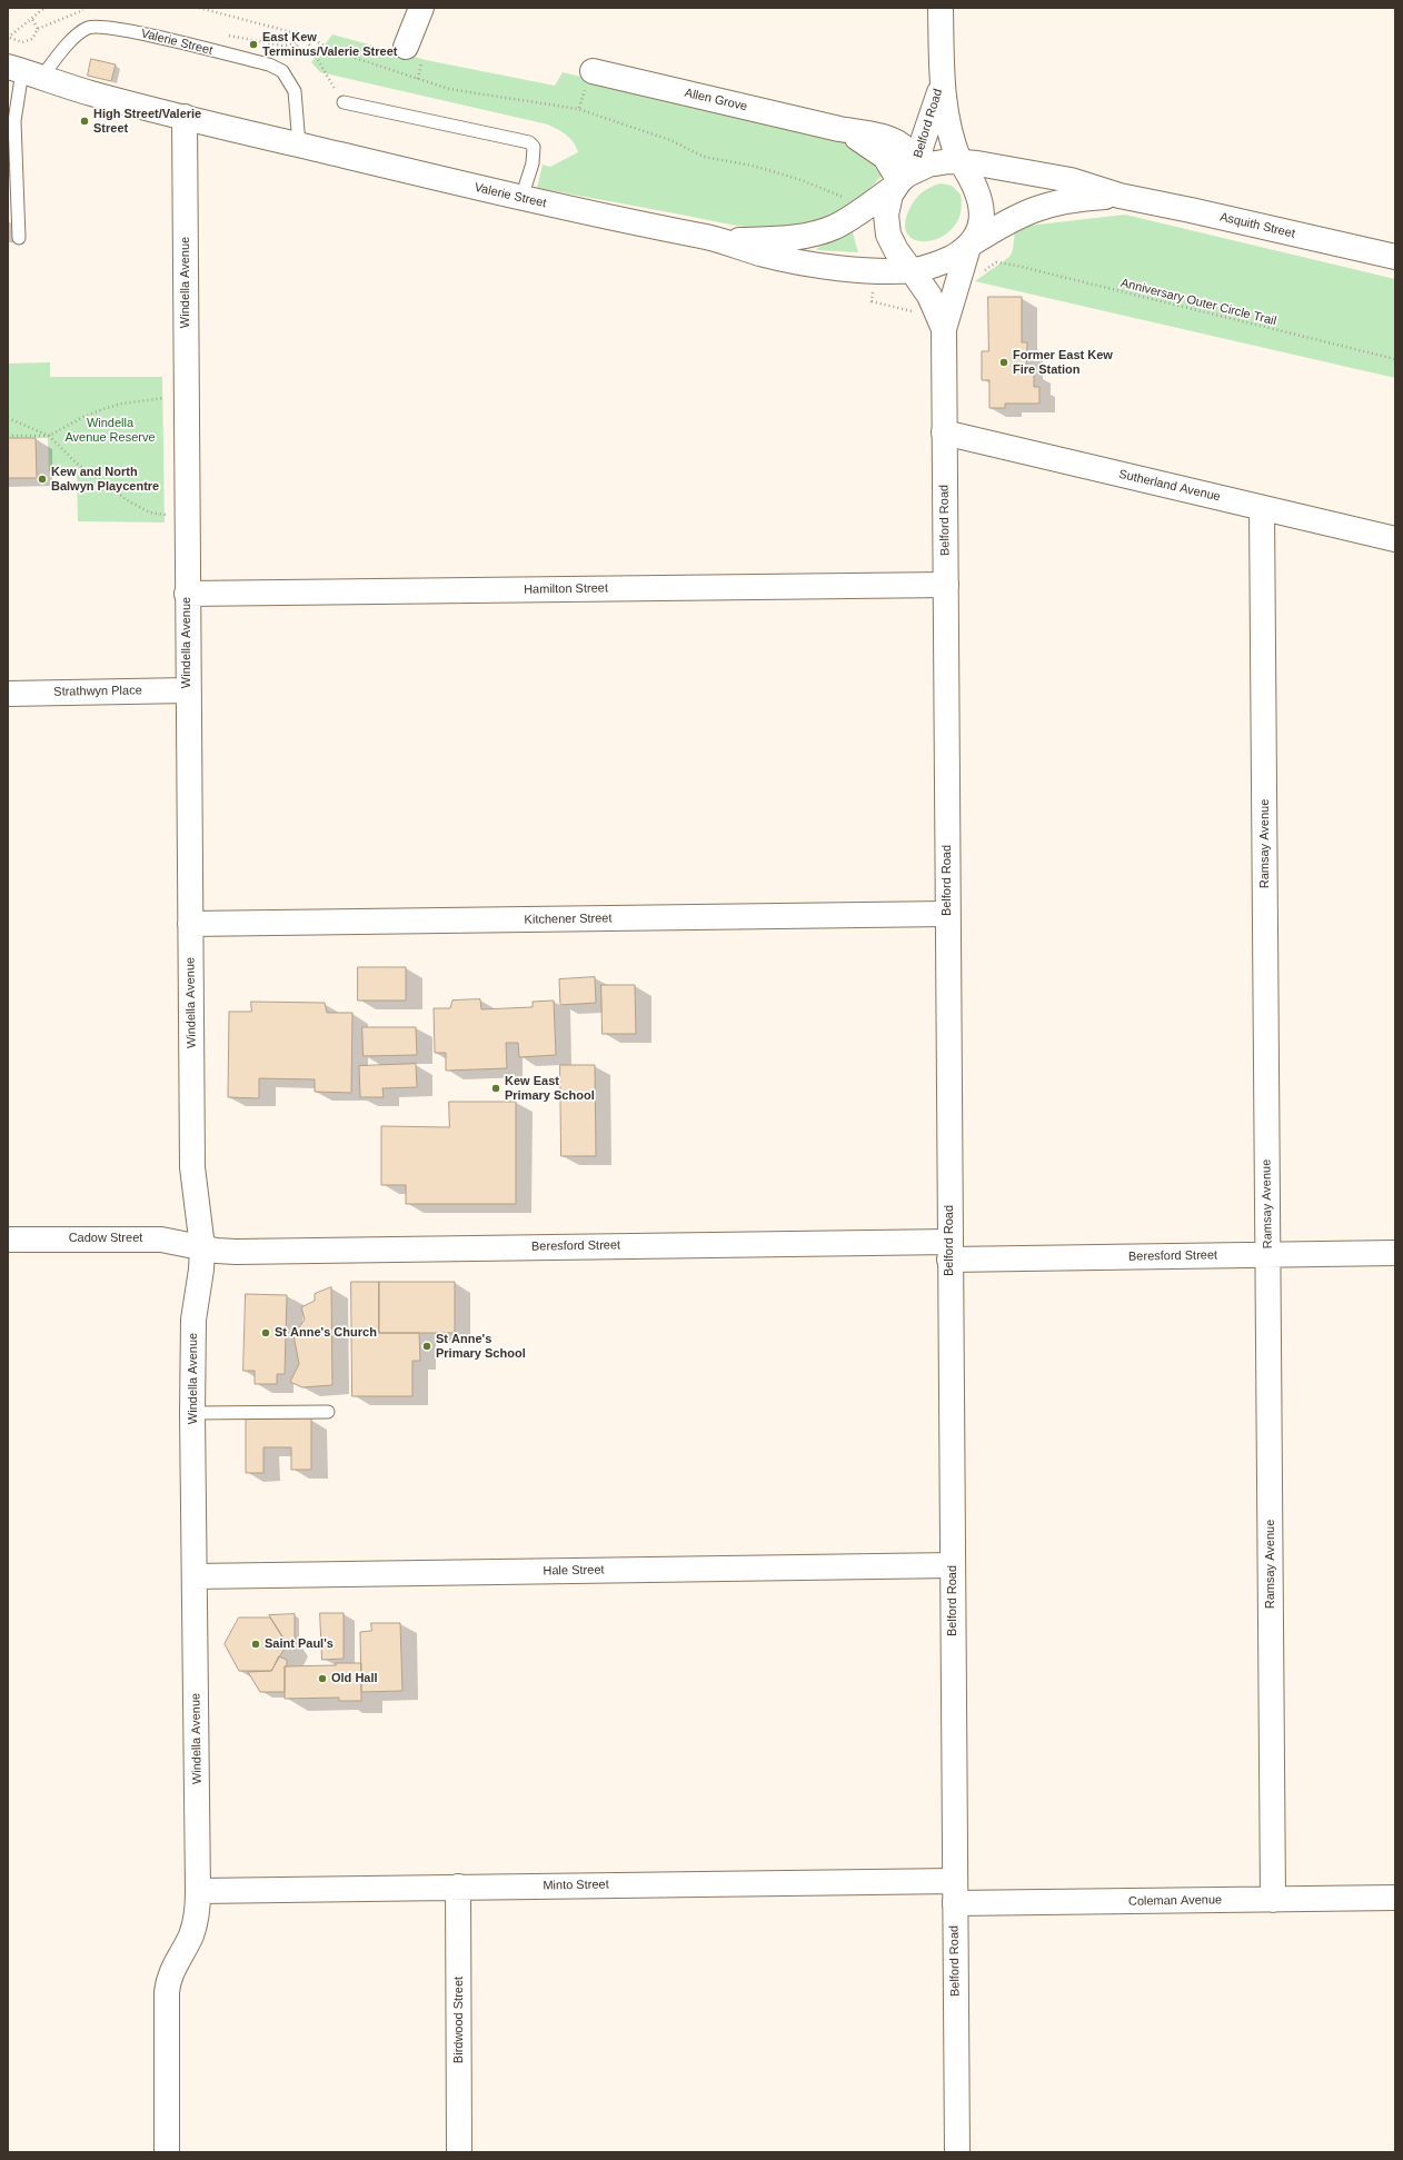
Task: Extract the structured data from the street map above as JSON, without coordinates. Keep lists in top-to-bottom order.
{
  "streets": {
    "street": [
      "Valerie Street",
      "Allen Grove",
      "Belford Road",
      "Asquith Street",
      "Windella Avenue",
      "Sutherland Avenue",
      "Hamilton Street",
      "Strathwyn Place",
      "Ramsay Avenue",
      "Kitchener Street",
      "Cadow Street",
      "Beresford Street",
      "Hale Street",
      "Minto Street",
      "Coleman Avenue",
      "Birdwood Street"
    ],
    "path": ["Anniversary Outer Circle Trail"]
  },
  "crossings": [
    ["Valerie Street", "Allen Grove"],
    ["Valerie Street", "Belford Road"],
    ["Valerie Street", "Asquith Street"],
    ["Valerie Street", "Windella Avenue"],
    ["Allen Grove", "Belford Road"],
    ["Allen Grove", "Asquith Street"],
    ["Belford Road", "Asquith Street"],
    ["Belford Road", "Sutherland Avenue"],
    ["Belford Road", "Hamilton Street"],
    ["Belford Road", "Kitchener Street"],
    ["Belford Road", "Beresford Street"],
    ["Belford Road", "Hale Street"],
    ["Belford Road", "Minto Street"],
    ["Belford Road", "Coleman Avenue"],
    ["Windella Avenue", "Hamilton Street"],
    ["Windella Avenue", "Strathwyn Place"],
    ["Windella Avenue", "Kitchener Street"],
    ["Windella Avenue", "Cadow Street"],
    ["Windella Avenue", "Beresford Street"],
    ["Windella Avenue", "Hale Street"],
    ["Windella Avenue", "Minto Street"],
    ["Sutherland Avenue", "Ramsay Avenue"],
    ["Ramsay Avenue", "Beresford Street"],
    ["Ramsay Avenue", "Coleman Avenue"],
    ["Cadow Street", "Beresford Street"],
    ["Minto Street", "Coleman Avenue"],
    ["Minto Street", "Birdwood Street"]
  ],
  "parks": ["Windella Avenue Reserve"],
  "places": [
    "East Kew Terminus/Valerie Street",
    "High Street/Valerie Street",
    "Former East Kew Fire Station",
    "Kew and North Balwyn Playcentre",
    "Kew East Primary School",
    "St Anne's Church",
    "St Anne's Primary School",
    "Saint Paul's",
    "Old Hall"
  ]
}
